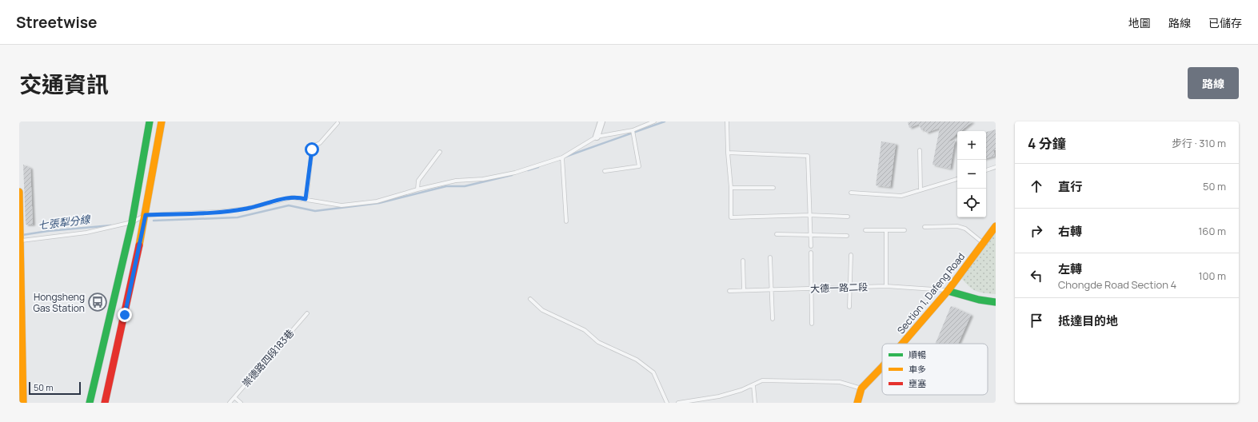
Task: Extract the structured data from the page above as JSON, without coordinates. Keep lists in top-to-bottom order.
{
  "streets": {
    "street": ["Section 1, Dafeng Road"],
    "lane": ["大德一路二段", "崇德路四段183巷"]
  },
  "crossings": [
    ["大德一路二段", "Section 1, Dafeng Road"]
  ],
  "water": ["七張犁分線"],
  "places": {
    "bus stop": ["Hongsheng Gas Station"]
  },
  "legend": ["順暢", "車多", "壅塞"],
  "scale_bar": "50 m",
  "page": {
    "header": "Streetwise",
    "nav": ["地圖", "路線", "已儲存"],
    "title": "交通資訊",
    "buttons": "路線",
    "heading": ["4 分鐘", "步行 · 310 m"],
    "map_buttons": ["+", "−"],
    "list": [
      ["直行", "50 m"],
      ["右轉", "160 m"],
      ["左轉", "Chongde Road Section 4", "100 m"],
      "抵達目的地"
    ],
    "scale": "50 m"
  }
}
